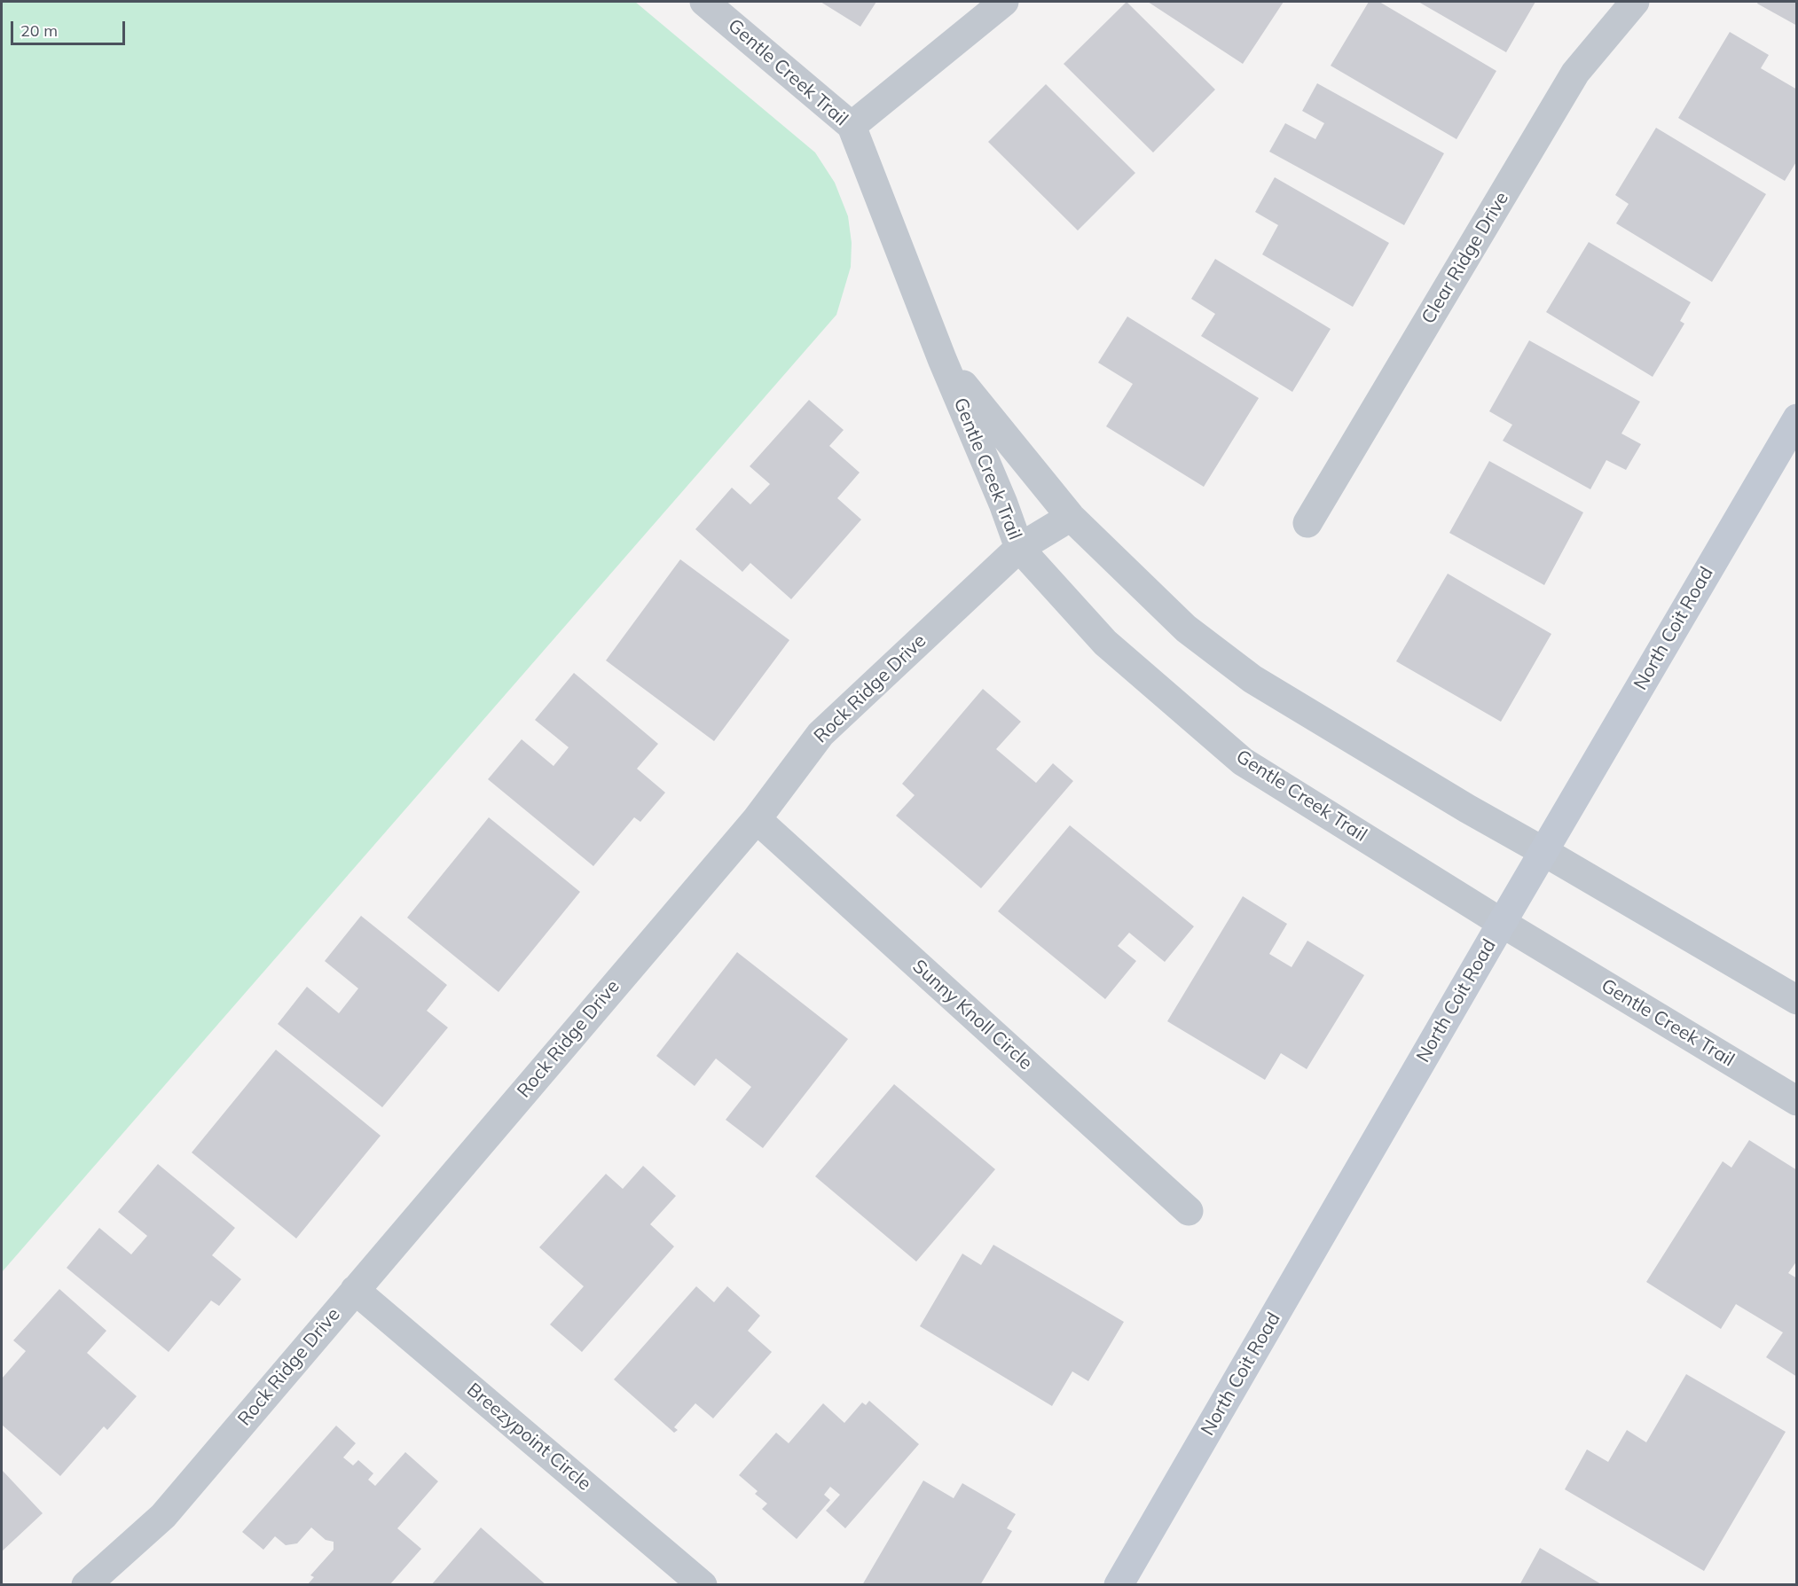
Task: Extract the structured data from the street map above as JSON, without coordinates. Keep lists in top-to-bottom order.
{
  "streets": {
    "street": [
      "Gentle Creek Trail",
      "Clear Ridge Drive",
      "North Coit Road",
      "Rock Ridge Drive",
      "Sunny Knoll Circle",
      "Breezypoint Circle"
    ]
  },
  "crossings": [
    ["Gentle Creek Trail", "North Coit Road"],
    ["Gentle Creek Trail", "Rock Ridge Drive"],
    ["Rock Ridge Drive", "Sunny Knoll Circle"],
    ["Rock Ridge Drive", "Breezypoint Circle"]
  ],
  "scale_bar": "20 m"
}
